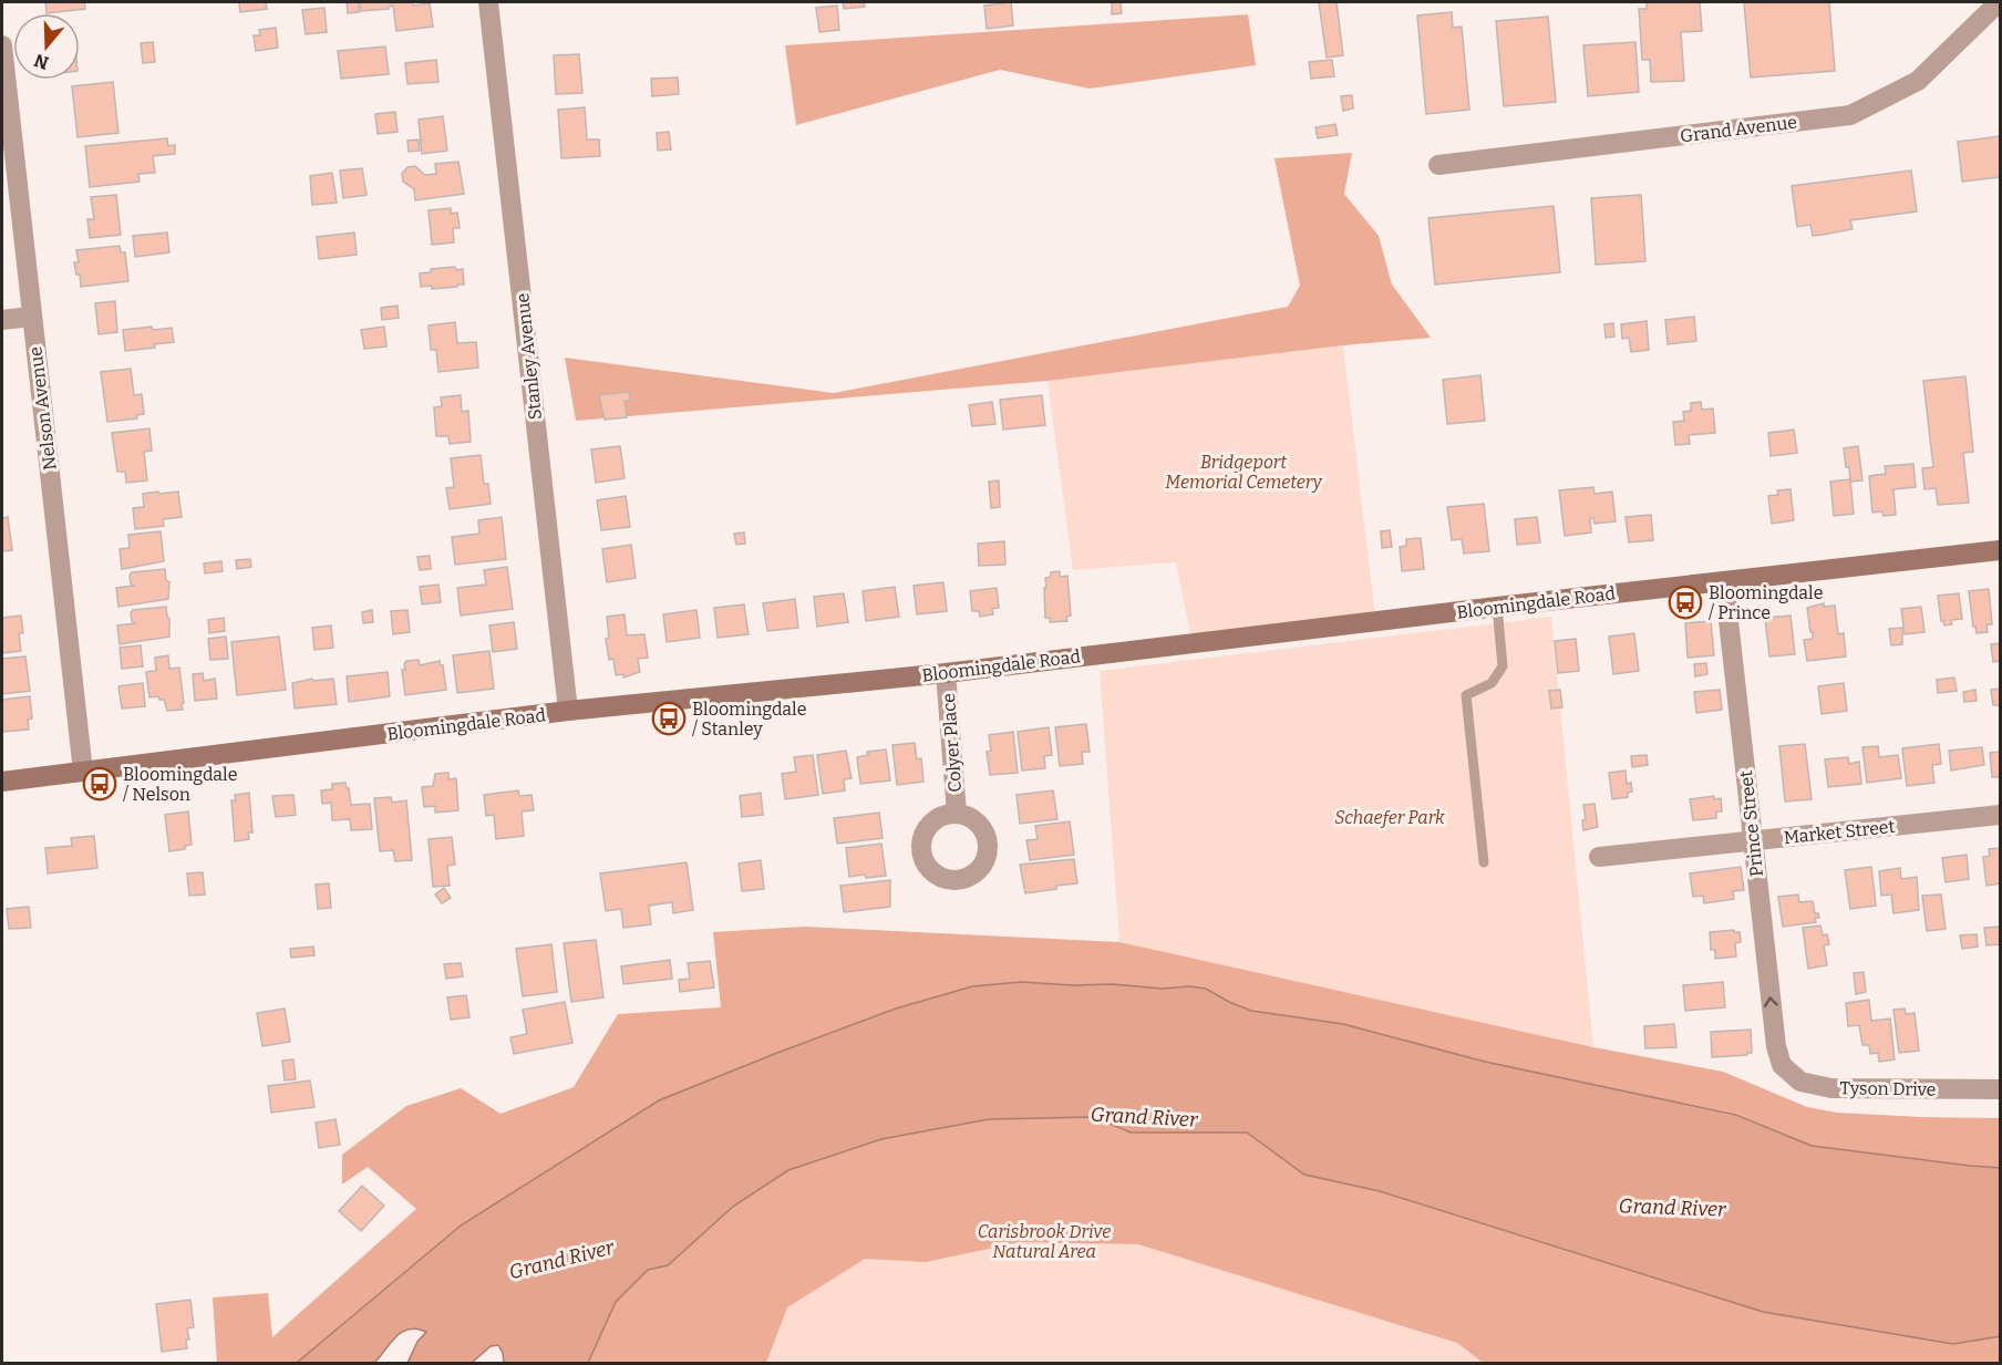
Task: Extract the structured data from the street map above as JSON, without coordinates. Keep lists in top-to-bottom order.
{
  "streets": {
    "main road": ["Bloomingdale Road"],
    "street": [
      "Grand Avenue",
      "Stanley Avenue",
      "Nelson Avenue",
      "Colyer Place",
      "Prince Street",
      "Market Street",
      "Tyson Drive"
    ]
  },
  "crossings": [
    ["Stanley Avenue", "Bloomingdale Road"],
    ["Nelson Avenue", "Bloomingdale Road"],
    ["Bloomingdale Road", "Colyer Place"],
    ["Bloomingdale Road", "Prince Street"],
    ["Prince Street", "Market Street"],
    ["Prince Street", "Tyson Drive"]
  ],
  "one_way": ["Prince Street"],
  "water": ["Grand River"],
  "parks": ["Bridgeport Memorial Cemetery", "Schaefer Park", "Carisbrook Drive Natural Area"],
  "places": {
    "bus stop": ["Bloomingdale / Prince", "Bloomingdale / Stanley", "Bloomingdale / Nelson"]
  },
  "north": "bottom"
}
